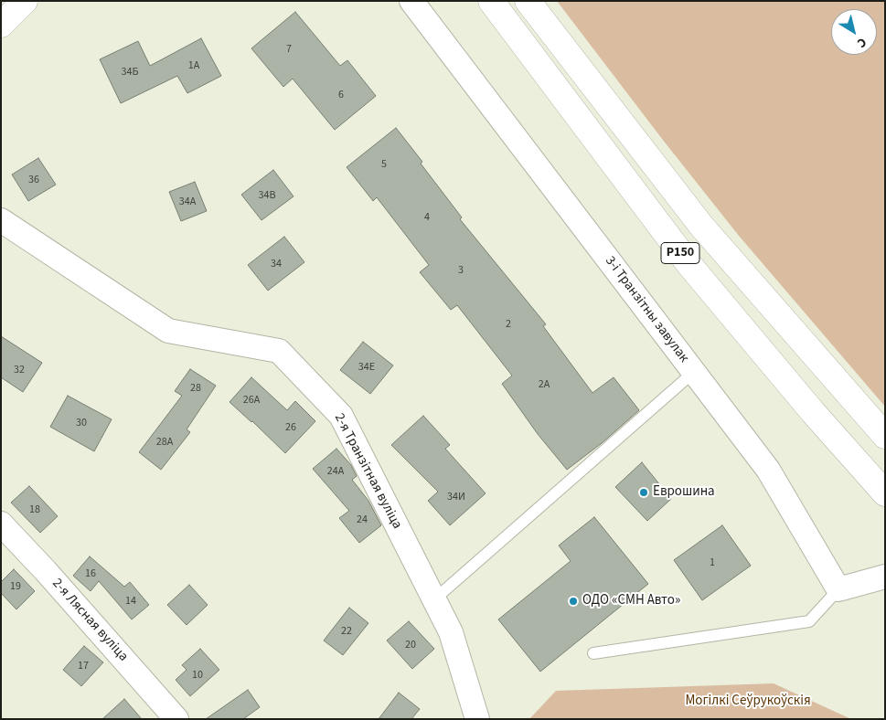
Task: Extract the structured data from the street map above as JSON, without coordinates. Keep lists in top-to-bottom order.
{
  "streets": {
    "main road": ["Р150"],
    "street": ["3-і Транзітны завулак", "2-я Транзітная вуліца", "2-я Лясная вуліца"]
  },
  "parks": ["Могілкі Сеўрукоўскія"],
  "places": ["Еврошина", "ОДО «СМН Авто»"],
  "house_numbers": [
    "7",
    "1А",
    "34Б",
    "6",
    "5",
    "36",
    "34В",
    "34А",
    "4",
    "34",
    "3",
    "2",
    "34Е",
    "32",
    "2А",
    "28",
    "26А",
    "30",
    "26",
    "28А",
    "24А",
    "34И",
    "18",
    "24",
    "1",
    "16",
    "19",
    "14",
    "22",
    "20",
    "17",
    "10"
  ],
  "north": "bottom right"
}
